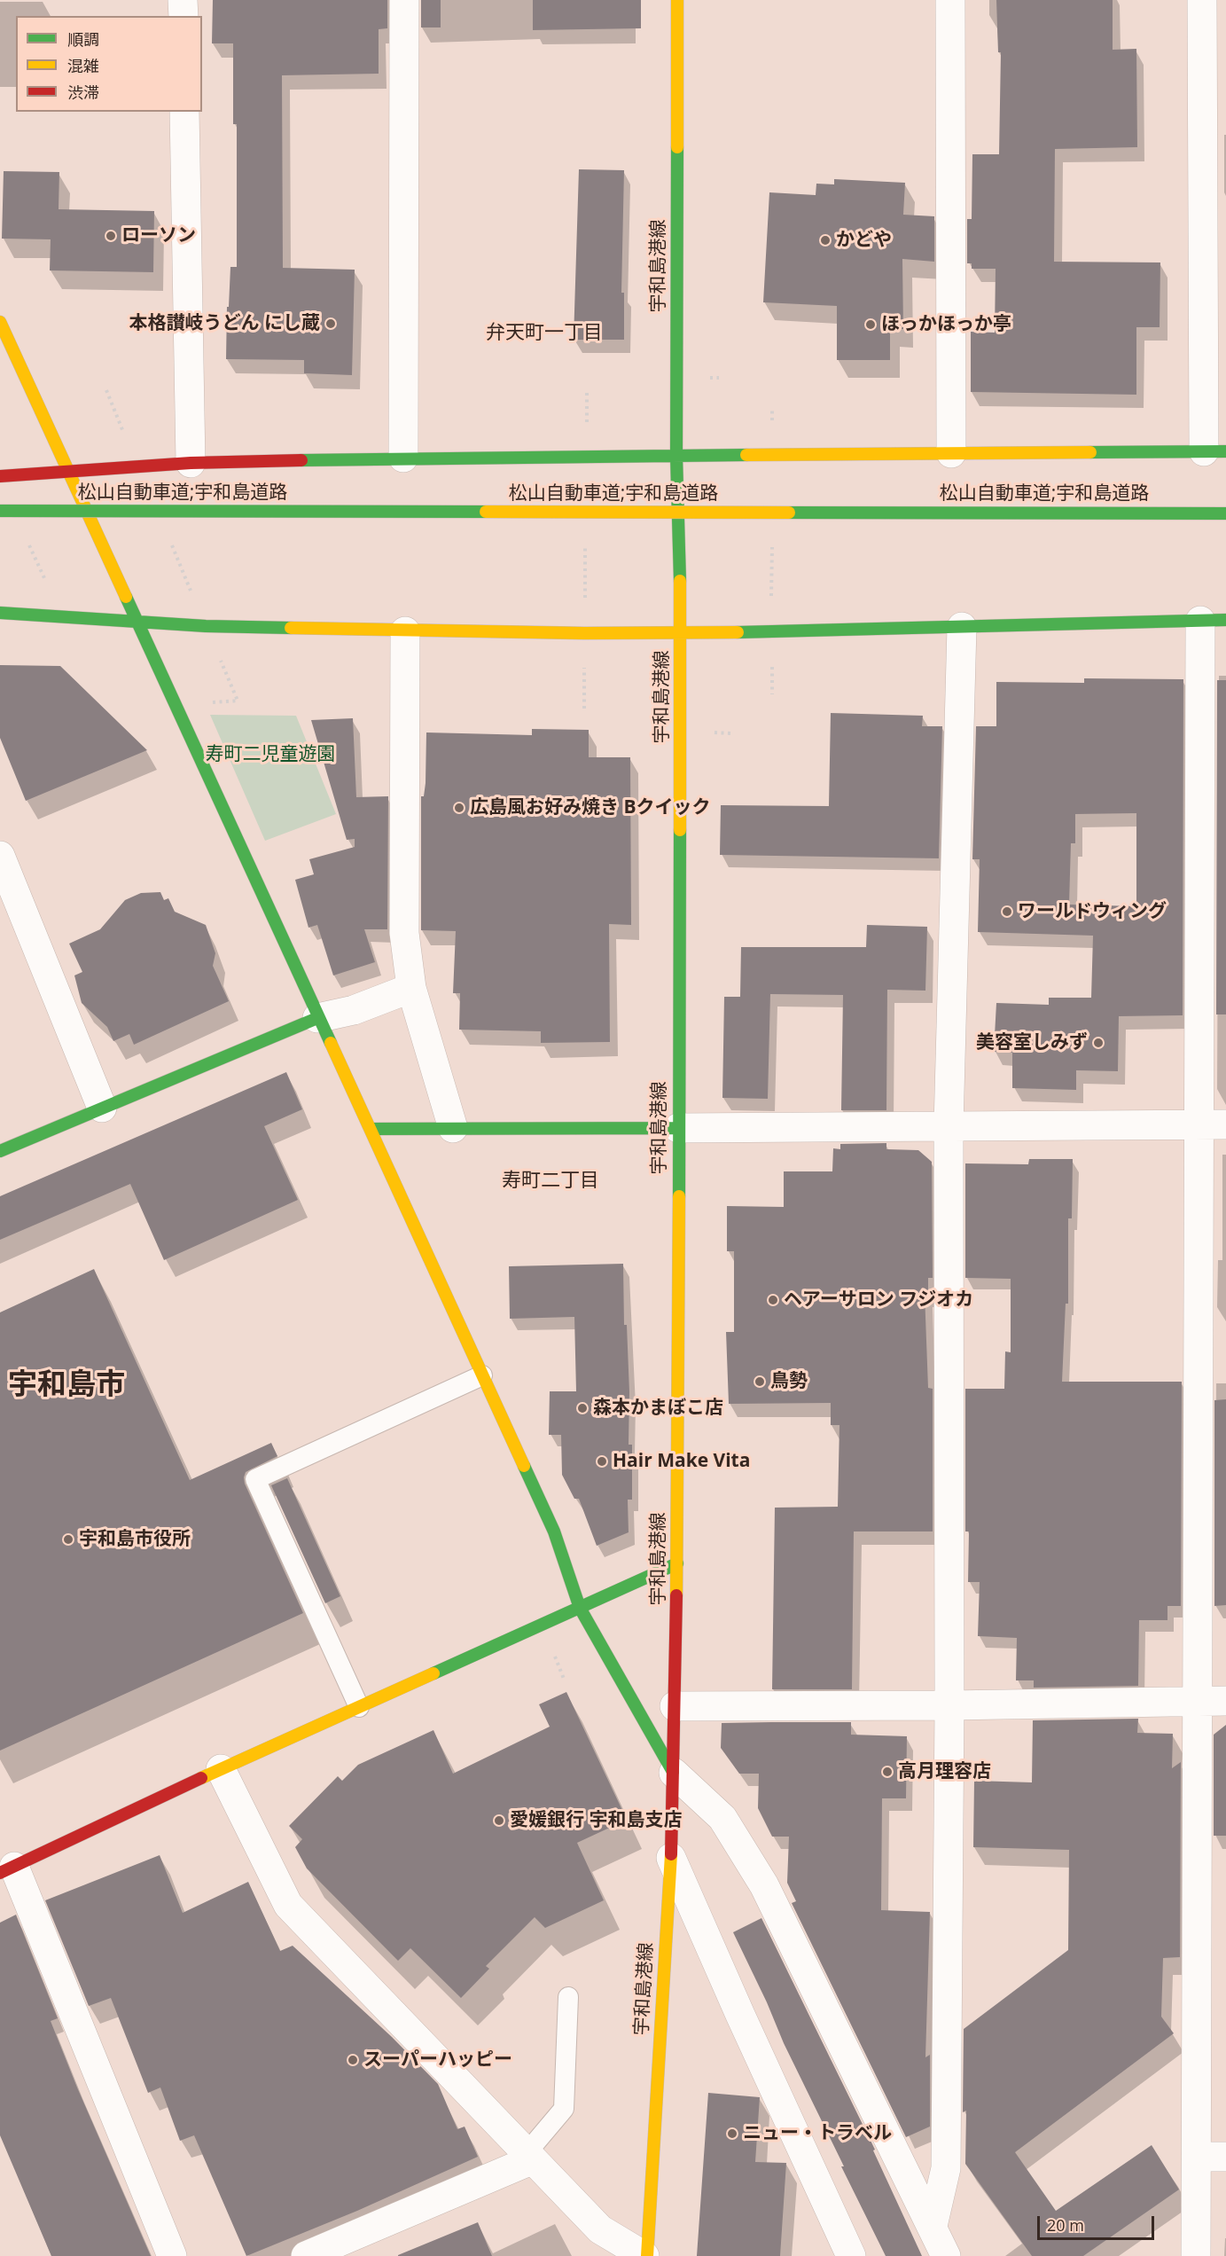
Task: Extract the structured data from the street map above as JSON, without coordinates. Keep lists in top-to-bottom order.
{
  "streets": {
    "main road": ["宇和島港線", "松山自動車道;宇和島道路"]
  },
  "districts": ["弁天町一丁目", "寿町二丁目", "宇和島市"],
  "parks": ["寿町二児童遊園"],
  "places": [
    "ローソン",
    "かどや",
    "本格讃岐うどん にし蔵",
    "ほっかほっか亭",
    "広島風お好み焼き Bクイック",
    "ワールドウィング",
    "美容室しみず",
    "ヘアーサロン フジオカ",
    "鳥勢",
    "森本かまぼこ店",
    "Hair Make Vita",
    "宇和島市役所",
    "高月理容店",
    "愛媛銀行 宇和島支店",
    "スーパーハッピー",
    "ニュー・トラベル"
  ],
  "legend": ["順調", "混雑", "渋滞"],
  "scale_bar": "20 m"
}
